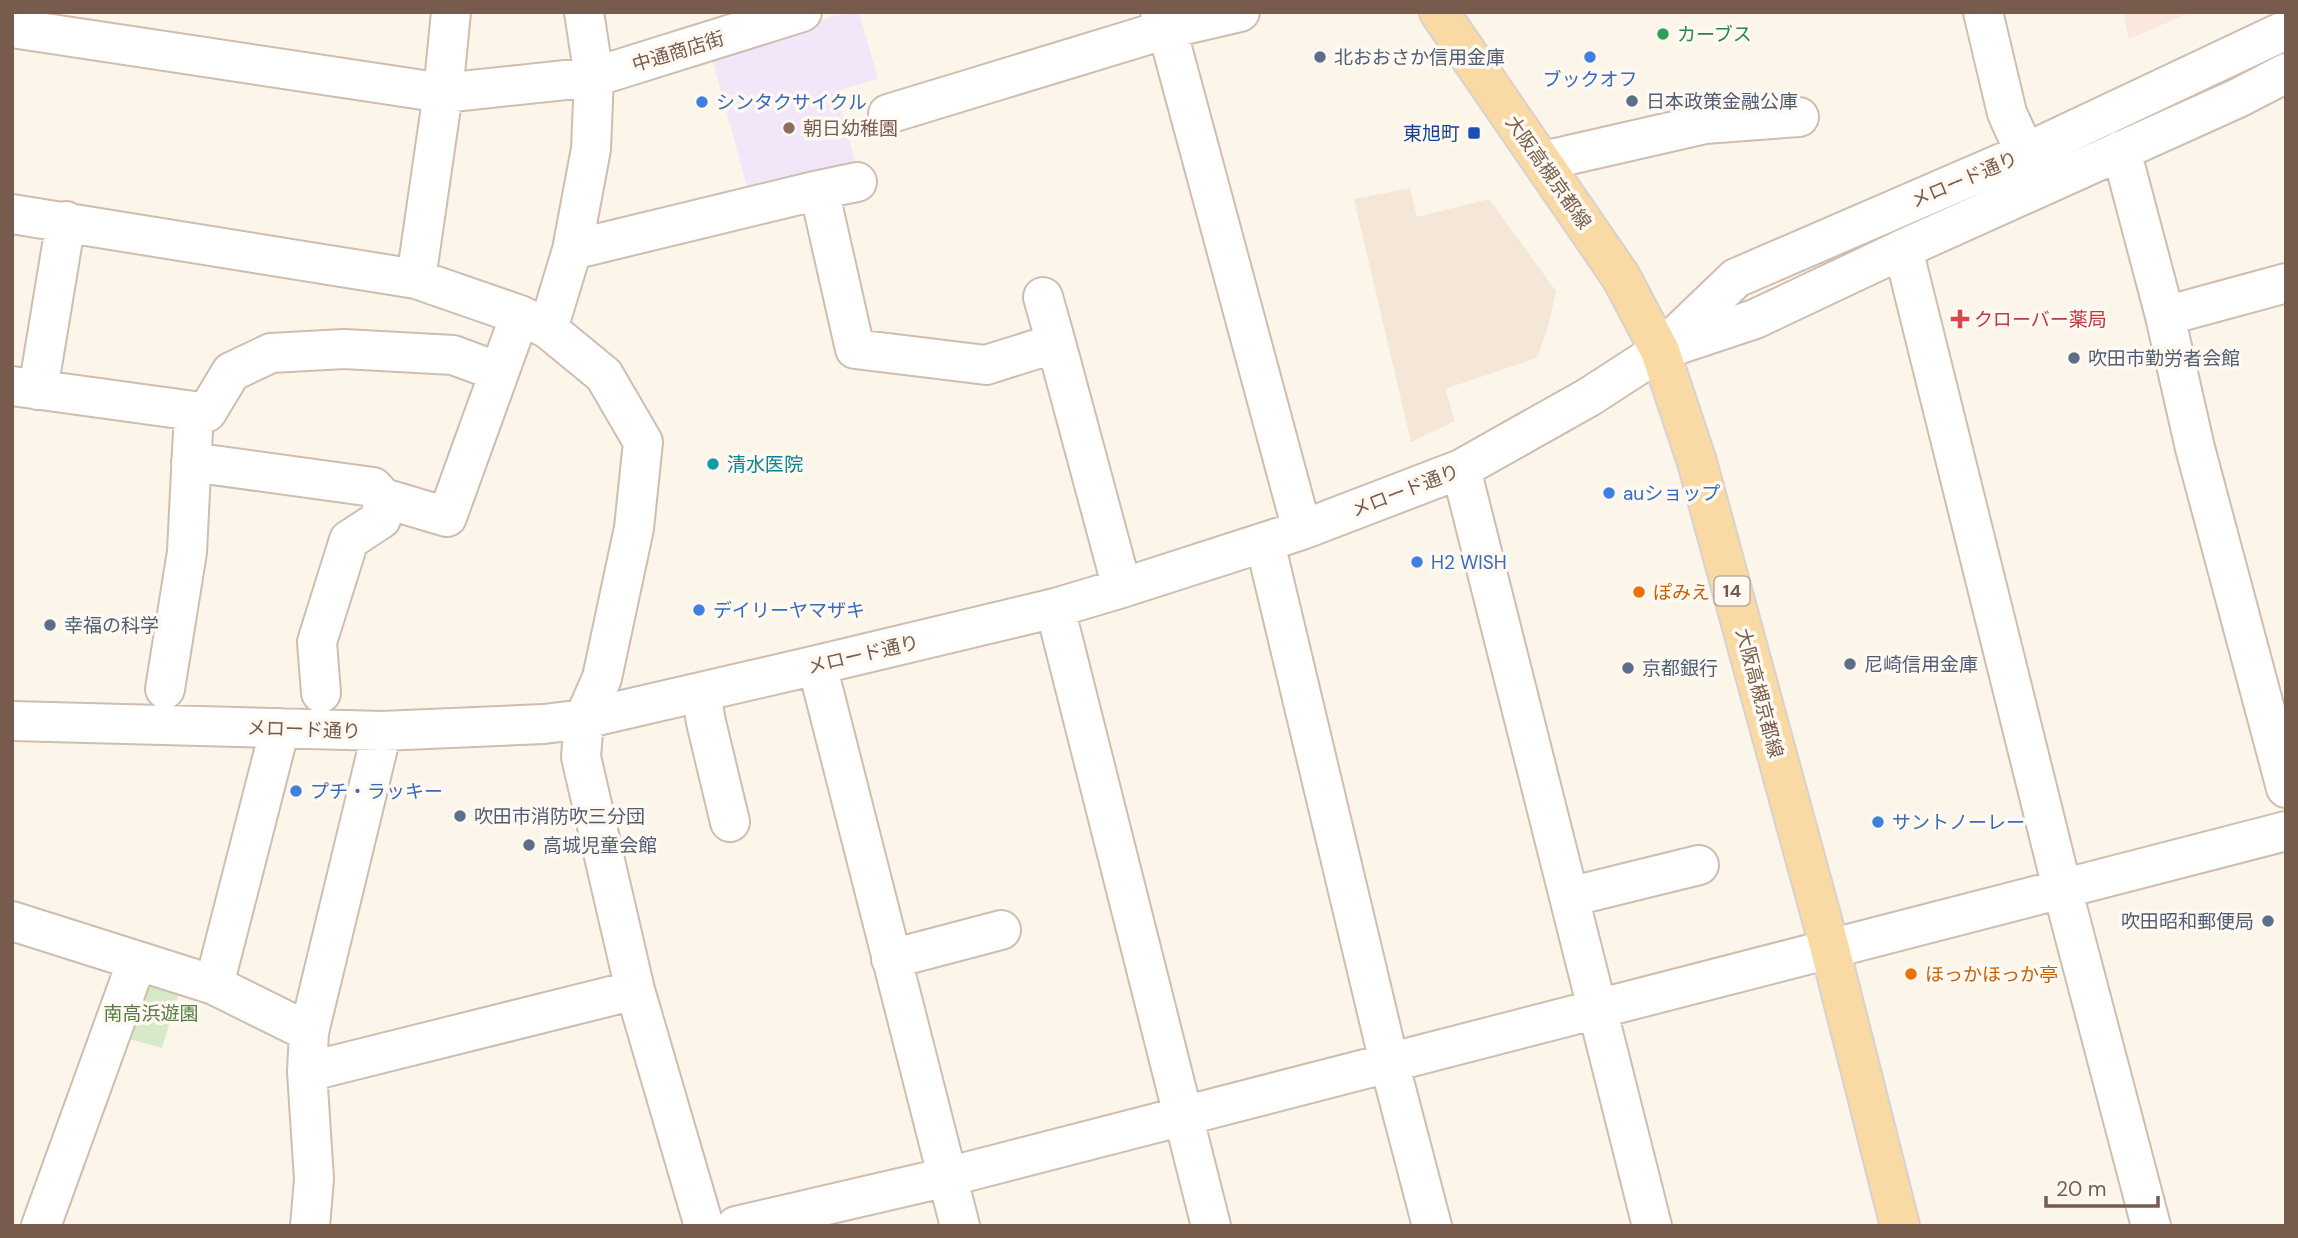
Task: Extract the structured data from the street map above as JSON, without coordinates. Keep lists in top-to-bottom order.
{
  "streets": {
    "main road": ["大阪高槻京都線", "14"],
    "street": ["中通商店街", "メロード通り"]
  },
  "crossings": [
    ["大阪高槻京都線", "メロード通り"]
  ],
  "parks": ["南高浜遊園"],
  "places": {
    "other": [
      "カーブス",
      "北おおさか信用金庫",
      "ブックオフ",
      "日本政策金融公庫",
      "シンタクサイクル",
      "朝日幼稚園",
      "吹田市勤労者会館",
      "清水医院",
      "auショップ",
      "H2 WISH",
      "ぽみえ",
      "デイリーヤマザキ",
      "幸福の科学",
      "尼崎信用金庫",
      "京都銀行",
      "プチ・ラッキー",
      "吹田市消防吹三分団",
      "サントノーレー",
      "高城児童会館",
      "吹田昭和郵便局",
      "ほっかほっか亭"
    ],
    "transit": ["東旭町"],
    "health": ["クローバー薬局"]
  },
  "scale_bar": "20 m"
}
